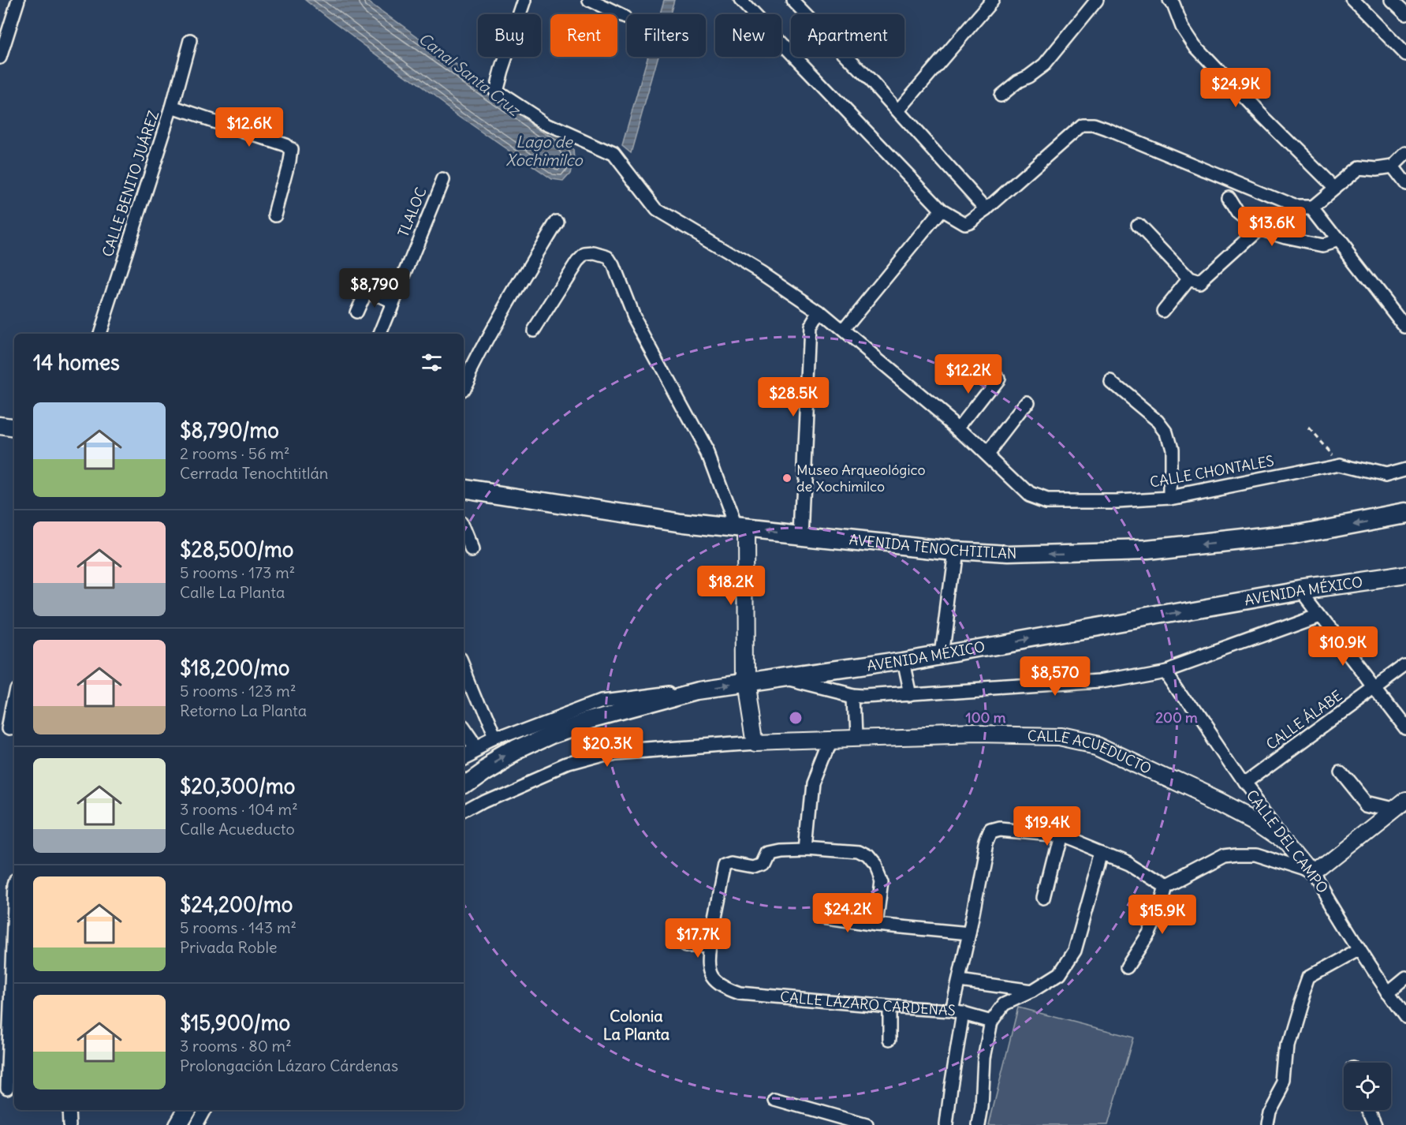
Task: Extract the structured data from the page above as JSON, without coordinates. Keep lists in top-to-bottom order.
{
  "streets": {
    "main road": ["AVENIDA TENOCHTITLÁN", "AVENIDA MÉXICO"],
    "street": [
      "CALLE BENITO JUÁREZ",
      "TLALOC",
      "CALLE CHONTALES",
      "CALLE ÁLABE",
      "CALLE ACUEDUCTO",
      "CALLE DEL CAMPO",
      "CALLE LÁZARO CÁRDENAS"
    ]
  },
  "crossings": [
    ["CALLE ÁLABE", "CALLE DEL CAMPO"],
    ["CALLE ACUEDUCTO", "CALLE DEL CAMPO"]
  ],
  "one_way": ["AVENIDA TENOCHTITLÁN", "AVENIDA MÉXICO"],
  "districts": ["Colonia La Planta"],
  "water": ["Canal Santa Cruz", "Lago de Xochimilco"],
  "places": ["Museo Arqueológico de Xochimilco"],
  "page": {
    "chip": [
      "Buy",
      "Rent",
      "Filters",
      "New",
      "Apartment"
    ],
    "price": [
      "$24.9K",
      "$12.6K",
      "$13.6K",
      "$8,790",
      "$12.2K",
      "$28.5K",
      "$18.2K",
      "$10.9K",
      "$8,570",
      "$20.3K",
      "$19.4K",
      "$24.2K",
      "$15.9K",
      "$17.7K"
    ],
    "heading": "14 homes",
    "list": [
      {
        "name": "$8,790/mo",
        "note": "2 rooms · 56 m² · Cerrada Tenochtitlán"
      },
      {
        "name": "$28,500/mo",
        "note": "5 rooms · 173 m² · Calle La Planta"
      },
      {
        "name": "$18,200/mo",
        "note": "5 rooms · 123 m² · Retorno La Planta"
      },
      {
        "name": "$20,300/mo",
        "note": "3 rooms · 104 m² · Calle Acueducto"
      },
      {
        "name": "$24,200/mo",
        "note": "5 rooms · 143 m² · Privada Roble"
      },
      {
        "name": "$15,900/mo",
        "note": "3 rooms · 80 m² · Prolongación Lázaro Cárdenas"
      }
    ]
  },
  "rings": ["100 m", "200 m"]
}
